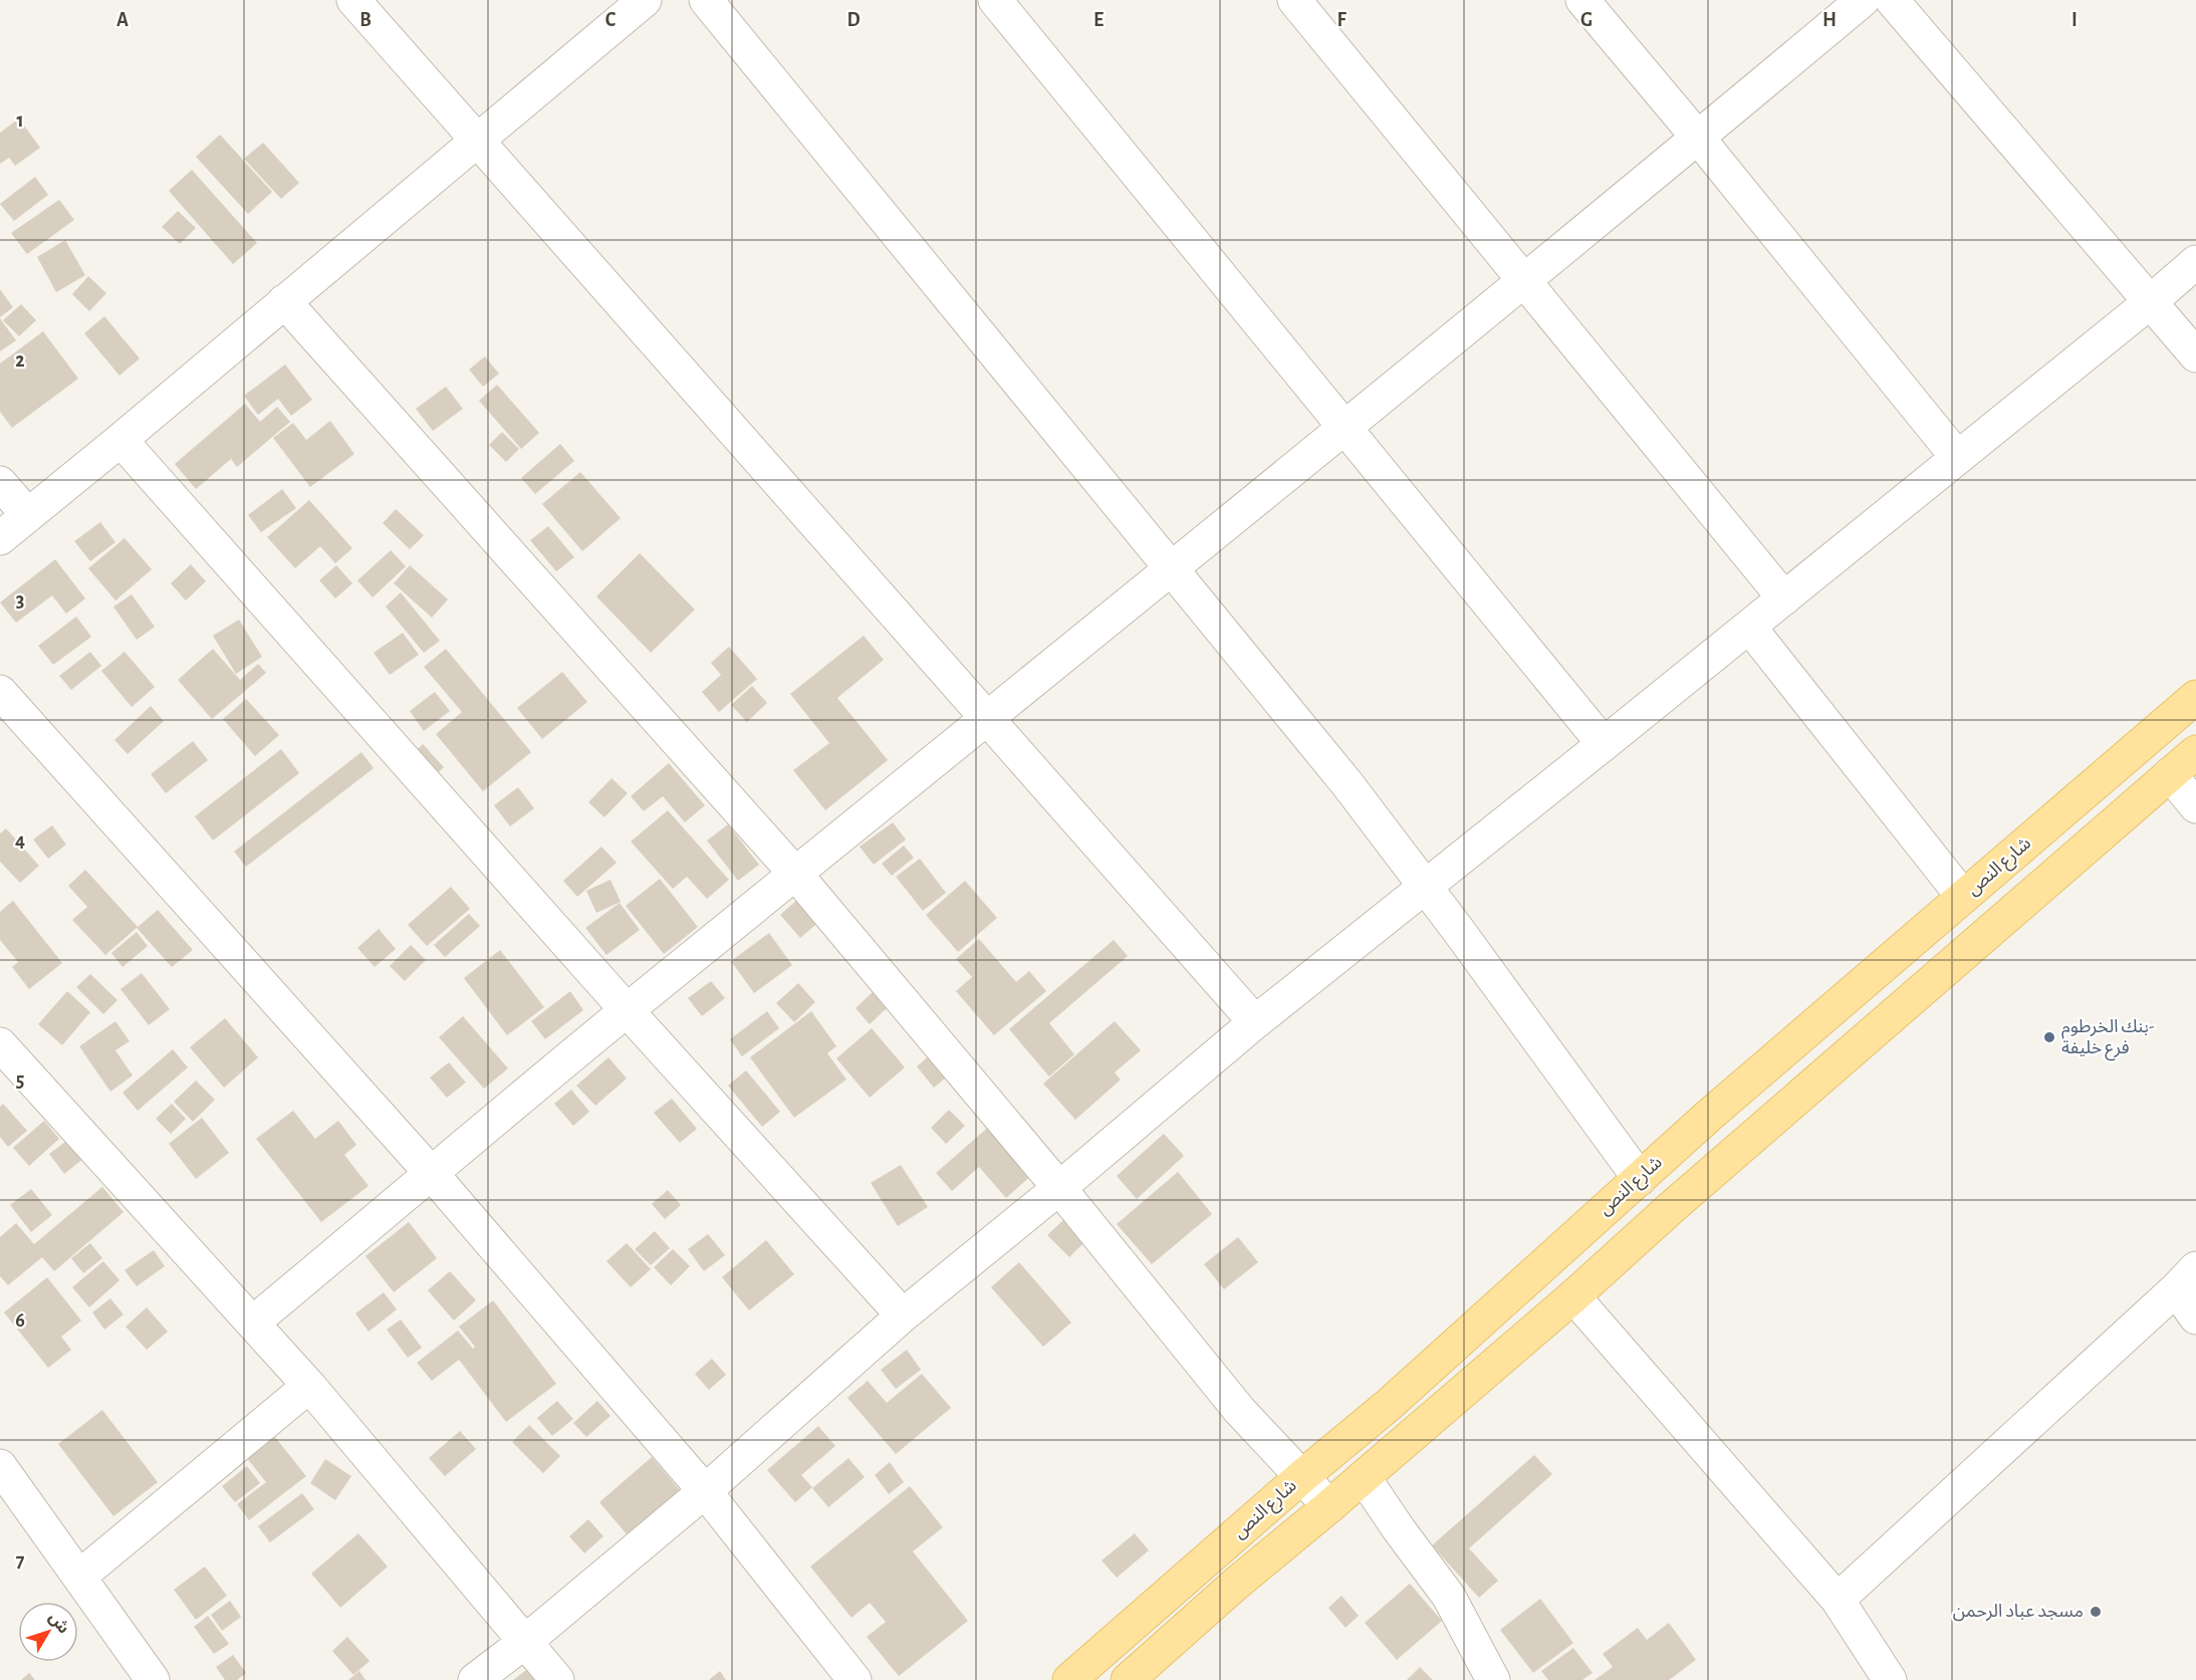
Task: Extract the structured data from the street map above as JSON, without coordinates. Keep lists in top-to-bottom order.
{
  "streets": {
    "main road": ["شارع النص"]
  },
  "places": ["بنك الخرطوم- فرع خليفة", "مسجد عباد الرحمن"],
  "north": "top right",
  "grid": {
    "columns": [
      "A",
      "B",
      "C",
      "D",
      "E",
      "F",
      "G",
      "H",
      "I"
    ],
    "rows": [
      "1",
      "2",
      "3",
      "4",
      "5",
      "6",
      "7"
    ]
  }
}
